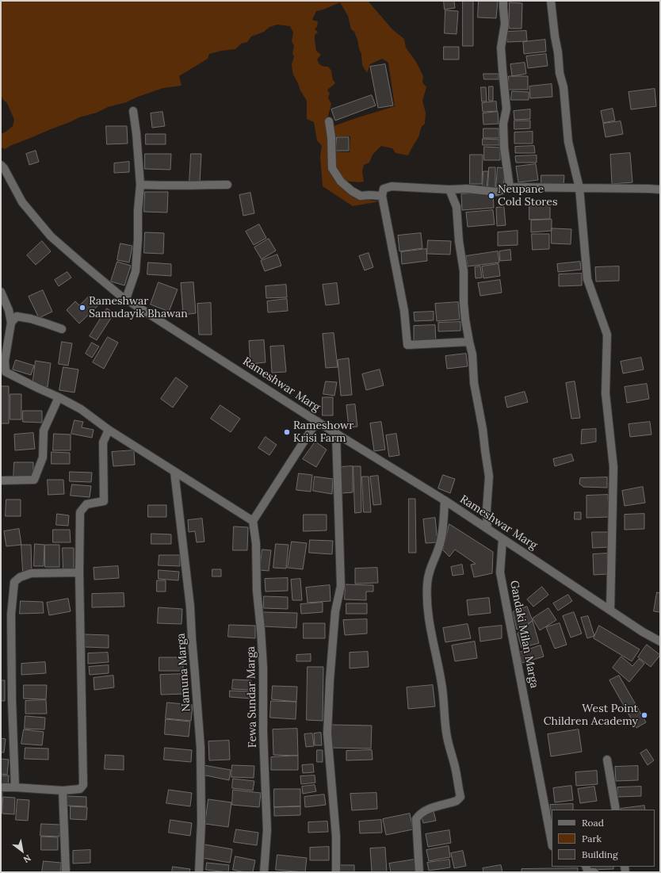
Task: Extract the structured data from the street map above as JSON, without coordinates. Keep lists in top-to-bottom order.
{
  "streets": {
    "street": [
      "Rameshwar Marg",
      "Gandaki Milan Marga",
      "Namuna Marga",
      "Fewa Sundar Marga"
    ]
  },
  "crossings": [
    ["Rameshwar Marg", "Gandaki Milan Marga"]
  ],
  "places": [
    "Neupane Cold Stores",
    "Rameshwar Samudayik Bhawan",
    "Rameshowr Krisi Farm",
    "West Point Children Academy"
  ],
  "legend": ["Road", "Park", "Building"],
  "north": "bottom right"
}
